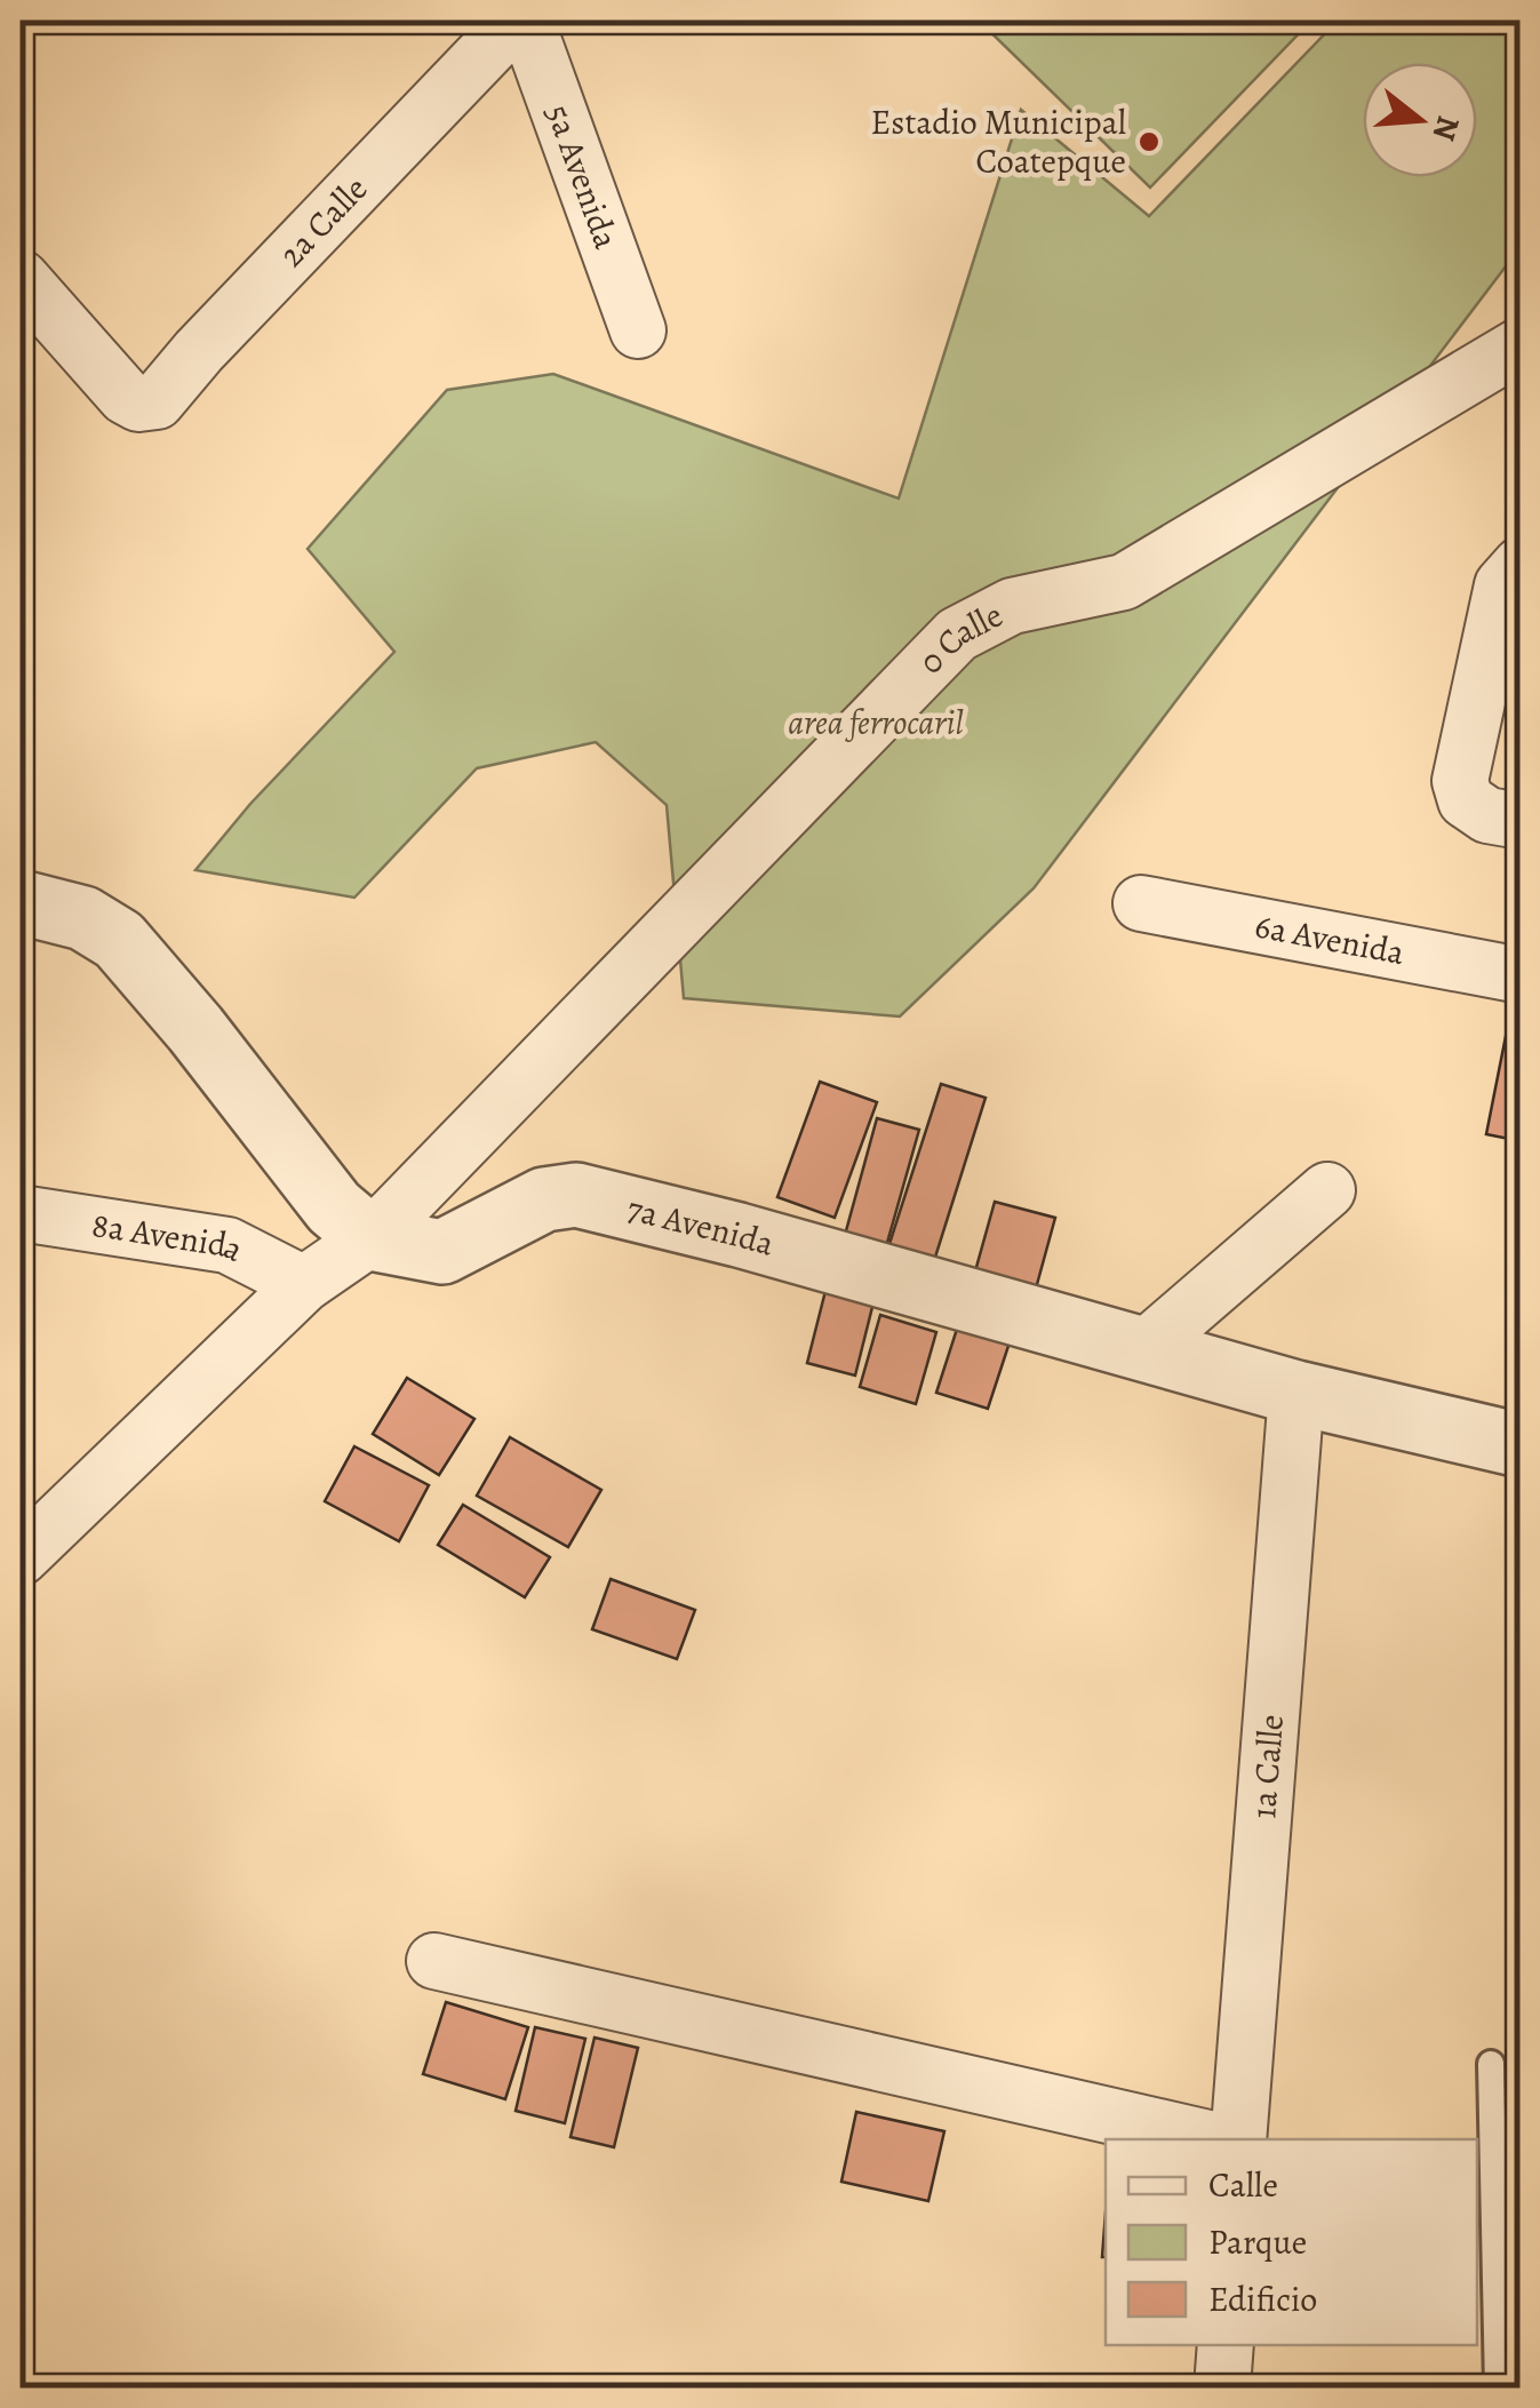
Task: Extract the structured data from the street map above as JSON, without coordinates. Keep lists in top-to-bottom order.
{
  "streets": {
    "street": [
      "5a Avenida",
      "2a Calle",
      "0 Calle",
      "6a Avenida",
      "7a Avenida",
      "8a Avenida",
      "1a Calle"
    ]
  },
  "crossings": [
    ["0 Calle", "7a Avenida"],
    ["0 Calle", "8a Avenida"],
    ["7a Avenida", "1a Calle"]
  ],
  "parks": ["area ferrocaril"],
  "places": ["Estadio Municipal Coatepque"],
  "legend": ["Calle", "Parque", "Edificio"],
  "north": "right"
}
